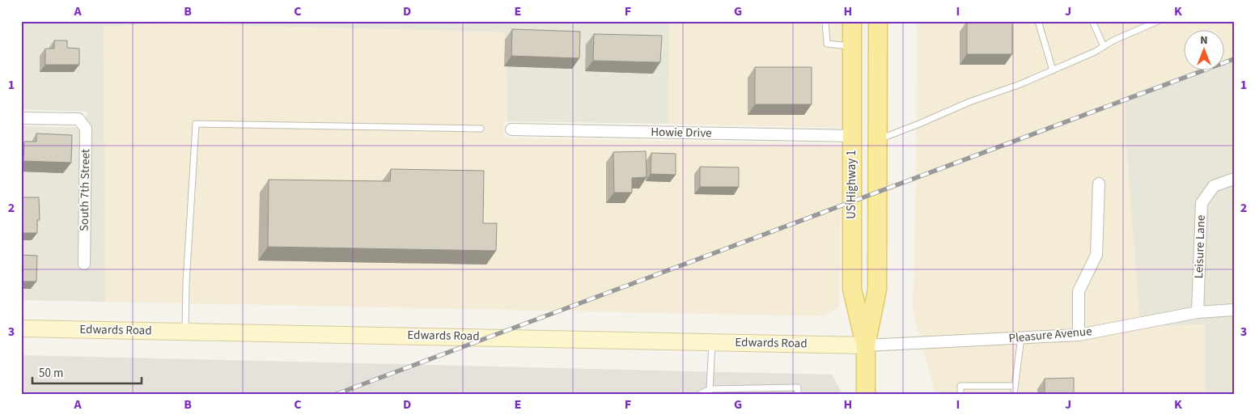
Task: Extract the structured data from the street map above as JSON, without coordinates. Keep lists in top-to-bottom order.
{
  "streets": {
    "main road": ["US Highway 1", "Edwards Road"],
    "street": [
      "Howie Drive",
      "South 7th Street",
      "Leisure Lane",
      "Pleasure Avenue"
    ]
  },
  "crossings": [
    ["Howie Drive", "US Highway 1"],
    ["US Highway 1", "Edwards Road"],
    ["US Highway 1", "Pleasure Avenue"],
    ["Leisure Lane", "Pleasure Avenue"],
    ["Edwards Road", "Pleasure Avenue"]
  ],
  "scale_bar": "50 m",
  "north": "top",
  "grid": {
    "columns": [
      "A",
      "B",
      "C",
      "D",
      "E",
      "F",
      "G",
      "H",
      "I",
      "J",
      "K"
    ],
    "rows": ["1", "2", "3"]
  }
}
